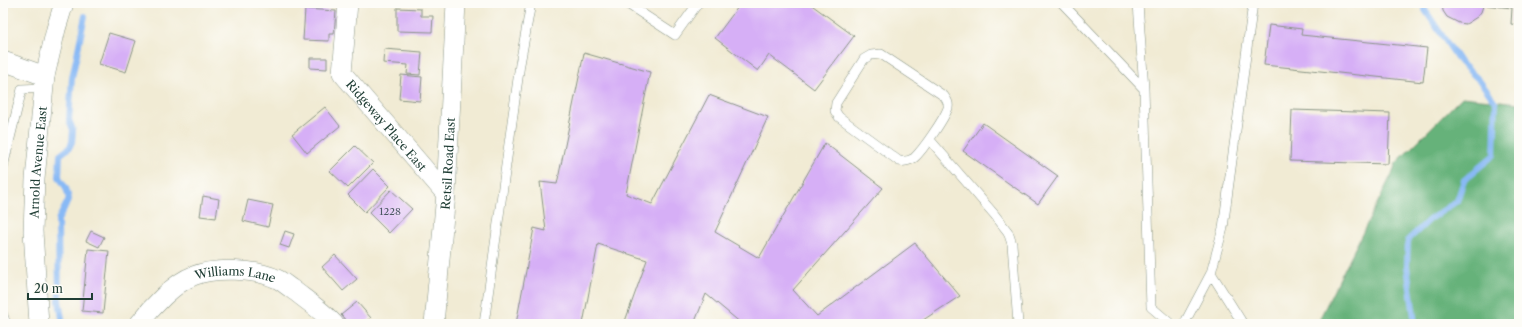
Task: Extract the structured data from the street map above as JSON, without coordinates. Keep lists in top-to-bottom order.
{
  "streets": {
    "street": [
      "Ridgeway Place East",
      "Arnold Avenue East",
      "Retsil Road East",
      "Williams Lane"
    ]
  },
  "crossings": [
    ["Ridgeway Place East", "Retsil Road East"]
  ],
  "house_numbers": ["1228"],
  "scale_bar": "20 m"
}
